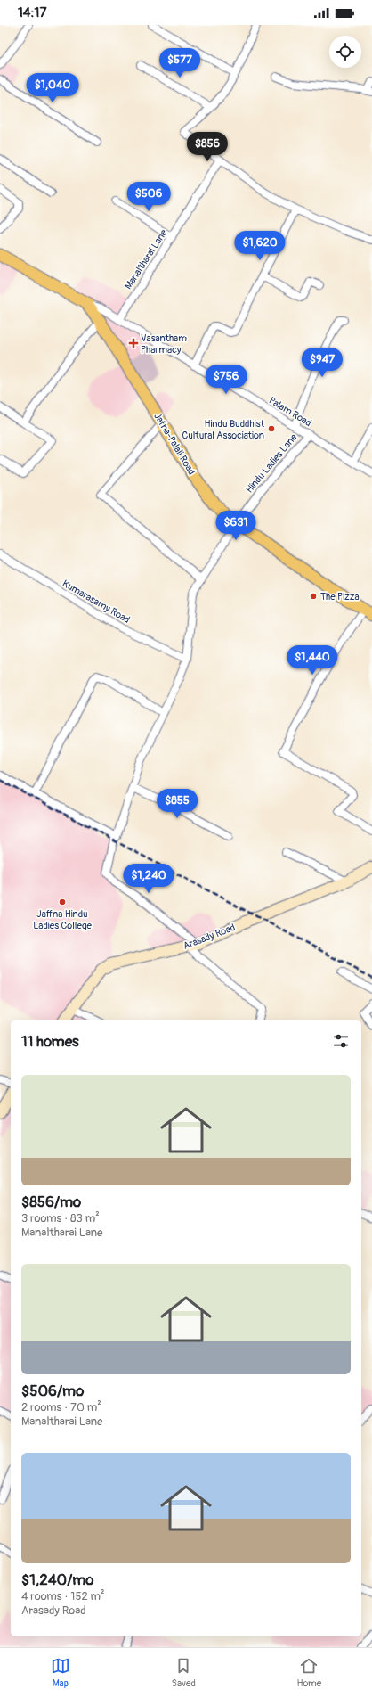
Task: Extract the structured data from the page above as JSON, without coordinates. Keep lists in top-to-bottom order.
{
  "streets": {
    "main road": ["Jafna-Palali Road", "Arasady Road"],
    "street": [
      "Manaltharai Lane",
      "Palam Road",
      "Hindu Ladies Lane",
      "Kumarasamy Road"
    ]
  },
  "crossings": [
    ["Manaltharai Lane", "Palam Road"],
    ["Palam Road", "Jafna-Palali Road"],
    ["Palam Road", "Hindu Ladies Lane"],
    ["Jafna-Palali Road", "Hindu Ladies Lane"],
    ["Hindu Ladies Lane", "Kumarasamy Road"],
    ["Hindu Ladies Lane", "Arasady Road"]
  ],
  "places": {
    "health": ["Vasantham Pharmacy"],
    "other": ["Hindu Buddhist Cultural Association", "The Pizza", "Jaffna Hindu Ladies College"]
  },
  "page": {
    "status": "14:17",
    "price": [
      "$577",
      "$1,040",
      "$856",
      "$506",
      "$1,620",
      "$947",
      "$756",
      "$631",
      "$1,440",
      "$855",
      "$1,240"
    ],
    "heading": "11 homes",
    "list": [
      {
        "name": "$856/mo",
        "note": "3 rooms · 83 m² · Manaltharai Lane"
      },
      {
        "name": "$506/mo",
        "note": "2 rooms · 70 m² · Manaltharai Lane"
      },
      {
        "name": "$1,240/mo",
        "note": "4 rooms · 152 m² · Arasady Road"
      }
    ],
    "tabs": ["Map", "Saved", "Home"]
  }
}
